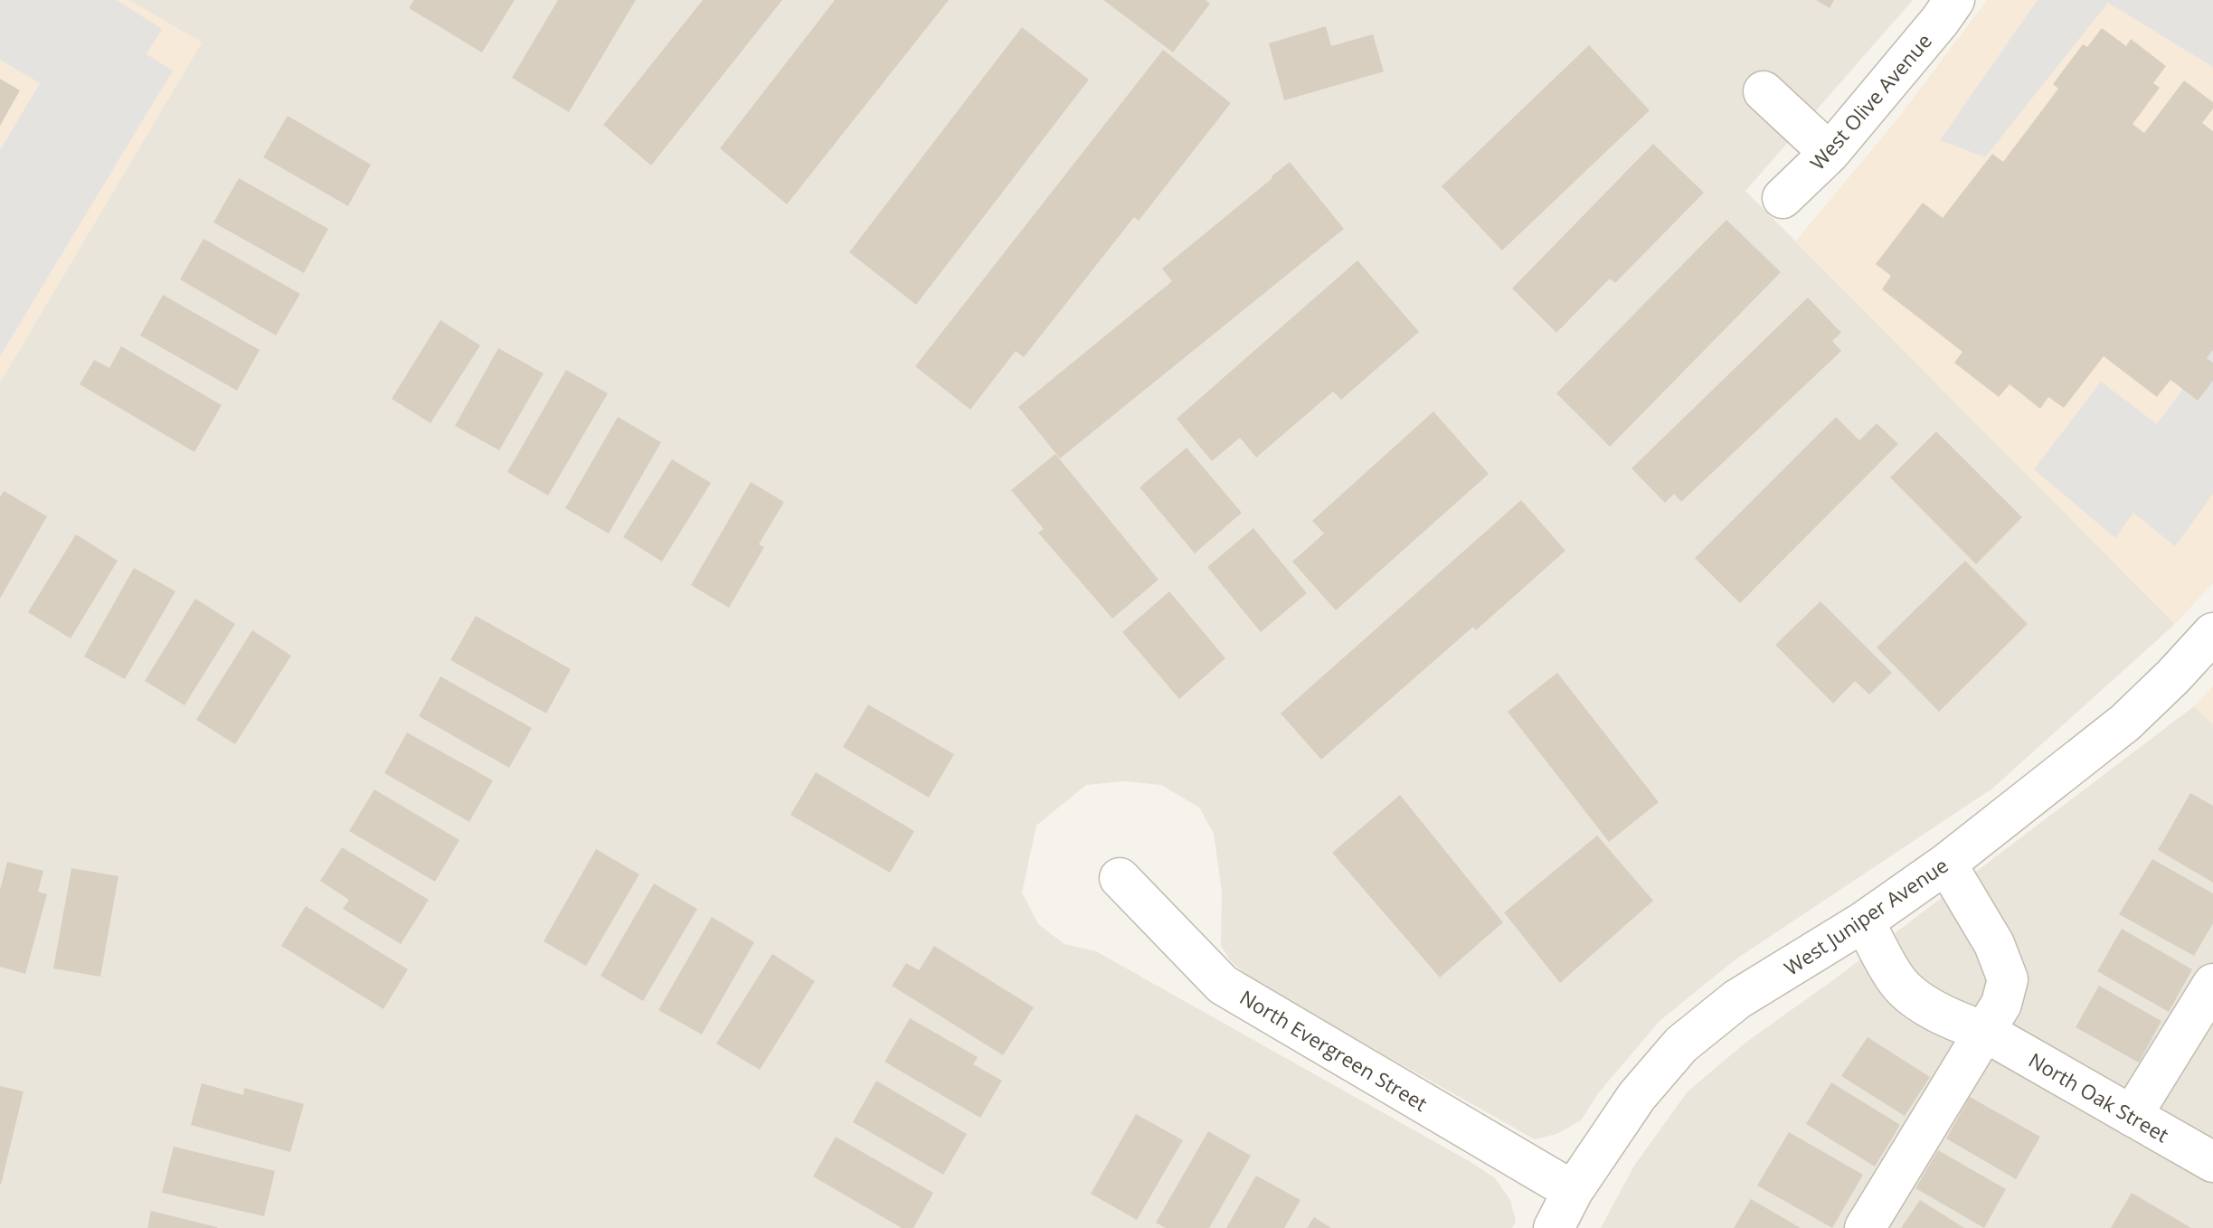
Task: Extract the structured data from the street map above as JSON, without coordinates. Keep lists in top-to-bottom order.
{
  "streets": {
    "street": [
      "West Olive Avenue",
      "West Juniper Avenue",
      "North Evergreen Street",
      "North Oak Street"
    ]
  },
  "crossings": [
    ["West Juniper Avenue", "North Evergreen Street"],
    ["West Juniper Avenue", "North Oak Street"]
  ]
}
